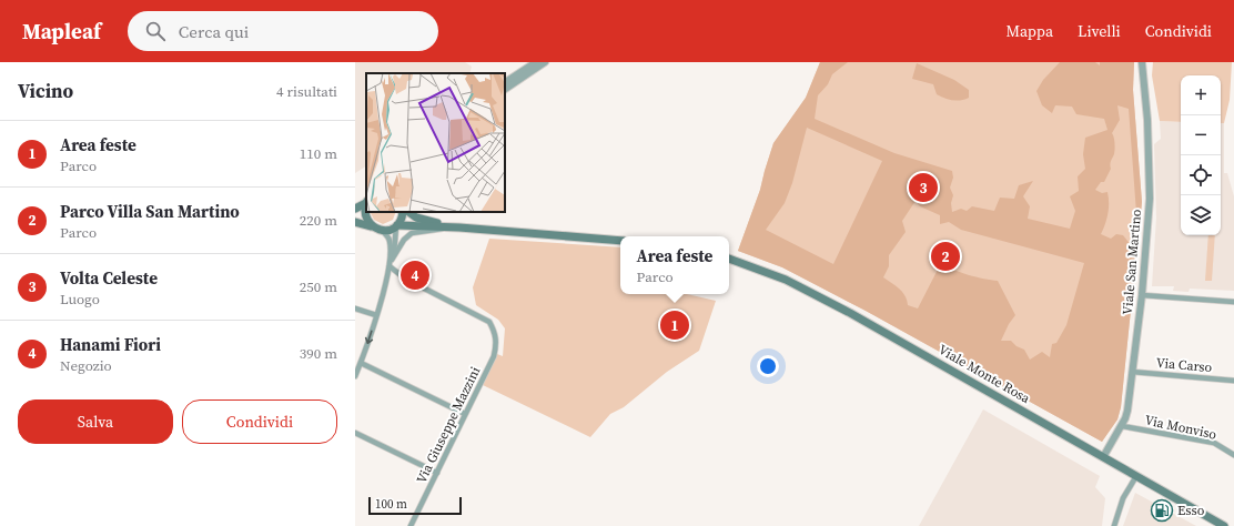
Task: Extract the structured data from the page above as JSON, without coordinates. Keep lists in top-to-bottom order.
{
  "streets": {
    "main road": ["Viale Monte Rosa"],
    "street": [
      "Viale San Martino",
      "Via Carso",
      "Via Giuseppe Mazzini",
      "Via Monviso"
    ]
  },
  "crossings": [
    ["Viale San Martino", "Via Carso"],
    ["Viale San Martino", "Viale Monte Rosa"],
    ["Viale San Martino", "Via Monviso"]
  ],
  "places": {
    "fuel station": ["Esso"]
  },
  "scale_bar": "100 m",
  "page": {
    "header": "Mapleaf",
    "search": "Cerca qui",
    "nav": ["Mappa", "Livelli", "Condividi"],
    "heading": ["Vicino", "4 risultati"],
    "map_buttons": ["+", "−"],
    "list": [
      {
        "mark": "1",
        "name": "Area feste",
        "note": "Parco",
        "value": "110 m"
      },
      {
        "mark": "2",
        "name": "Parco Villa San Martino",
        "note": "Parco",
        "value": "220 m"
      },
      {
        "mark": "3",
        "name": "Volta Celeste",
        "note": "Luogo",
        "value": "250 m"
      },
      {
        "mark": "4",
        "name": "Hanami Fiori",
        "note": "Negozio",
        "value": "390 m"
      }
    ],
    "pins": [
      "3",
      "2",
      "4",
      "1"
    ],
    "popup": ["Area feste", "Parco"],
    "buttons": ["Salva", "Condividi"],
    "scale": "100 m"
  }
}
